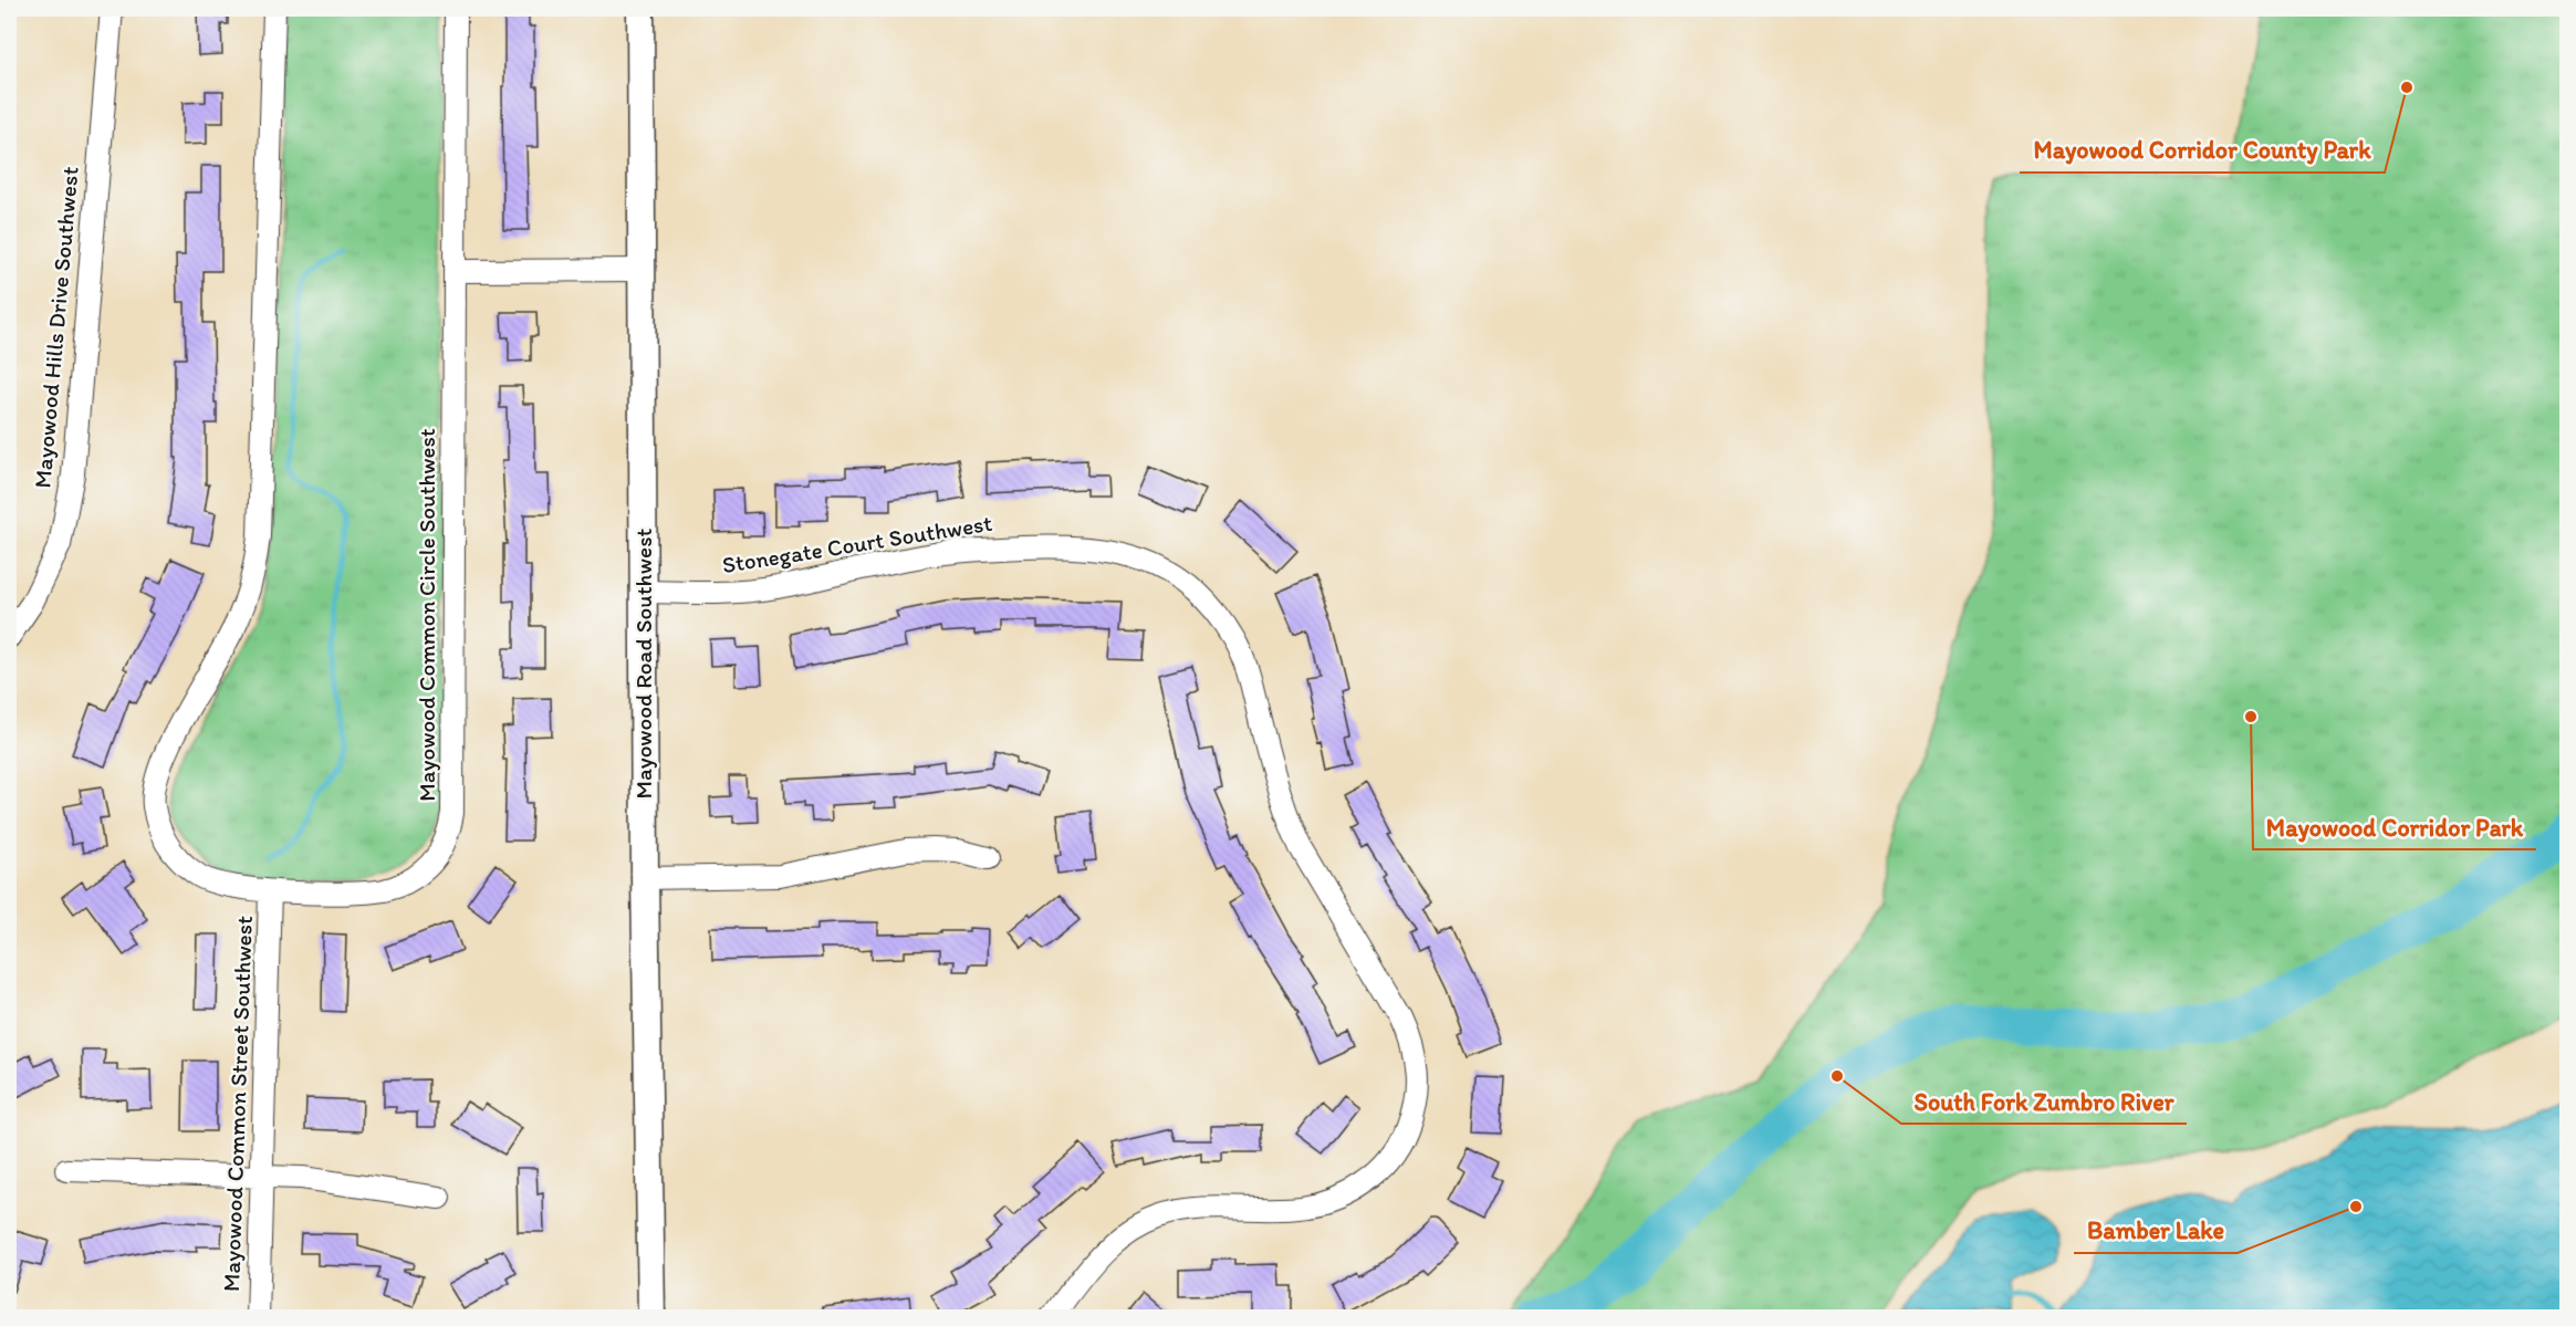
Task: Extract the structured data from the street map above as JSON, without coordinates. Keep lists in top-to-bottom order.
{
  "streets": {
    "street": [
      "Mayowood Hills Drive Southwest",
      "Stonegate Court Southwest",
      "Mayowood Common Circle Southwest",
      "Mayowood Road Southwest",
      "Mayowood Common Street Southwest"
    ]
  },
  "crossings": [
    ["Stonegate Court Southwest", "Mayowood Road Southwest"],
    ["Mayowood Common Circle Southwest", "Mayowood Common Street Southwest"]
  ],
  "places": [
    "Mayowood Corridor County Park",
    "Mayowood Corridor Park",
    "South Fork Zumbro River",
    "Bamber Lake"
  ]
}
